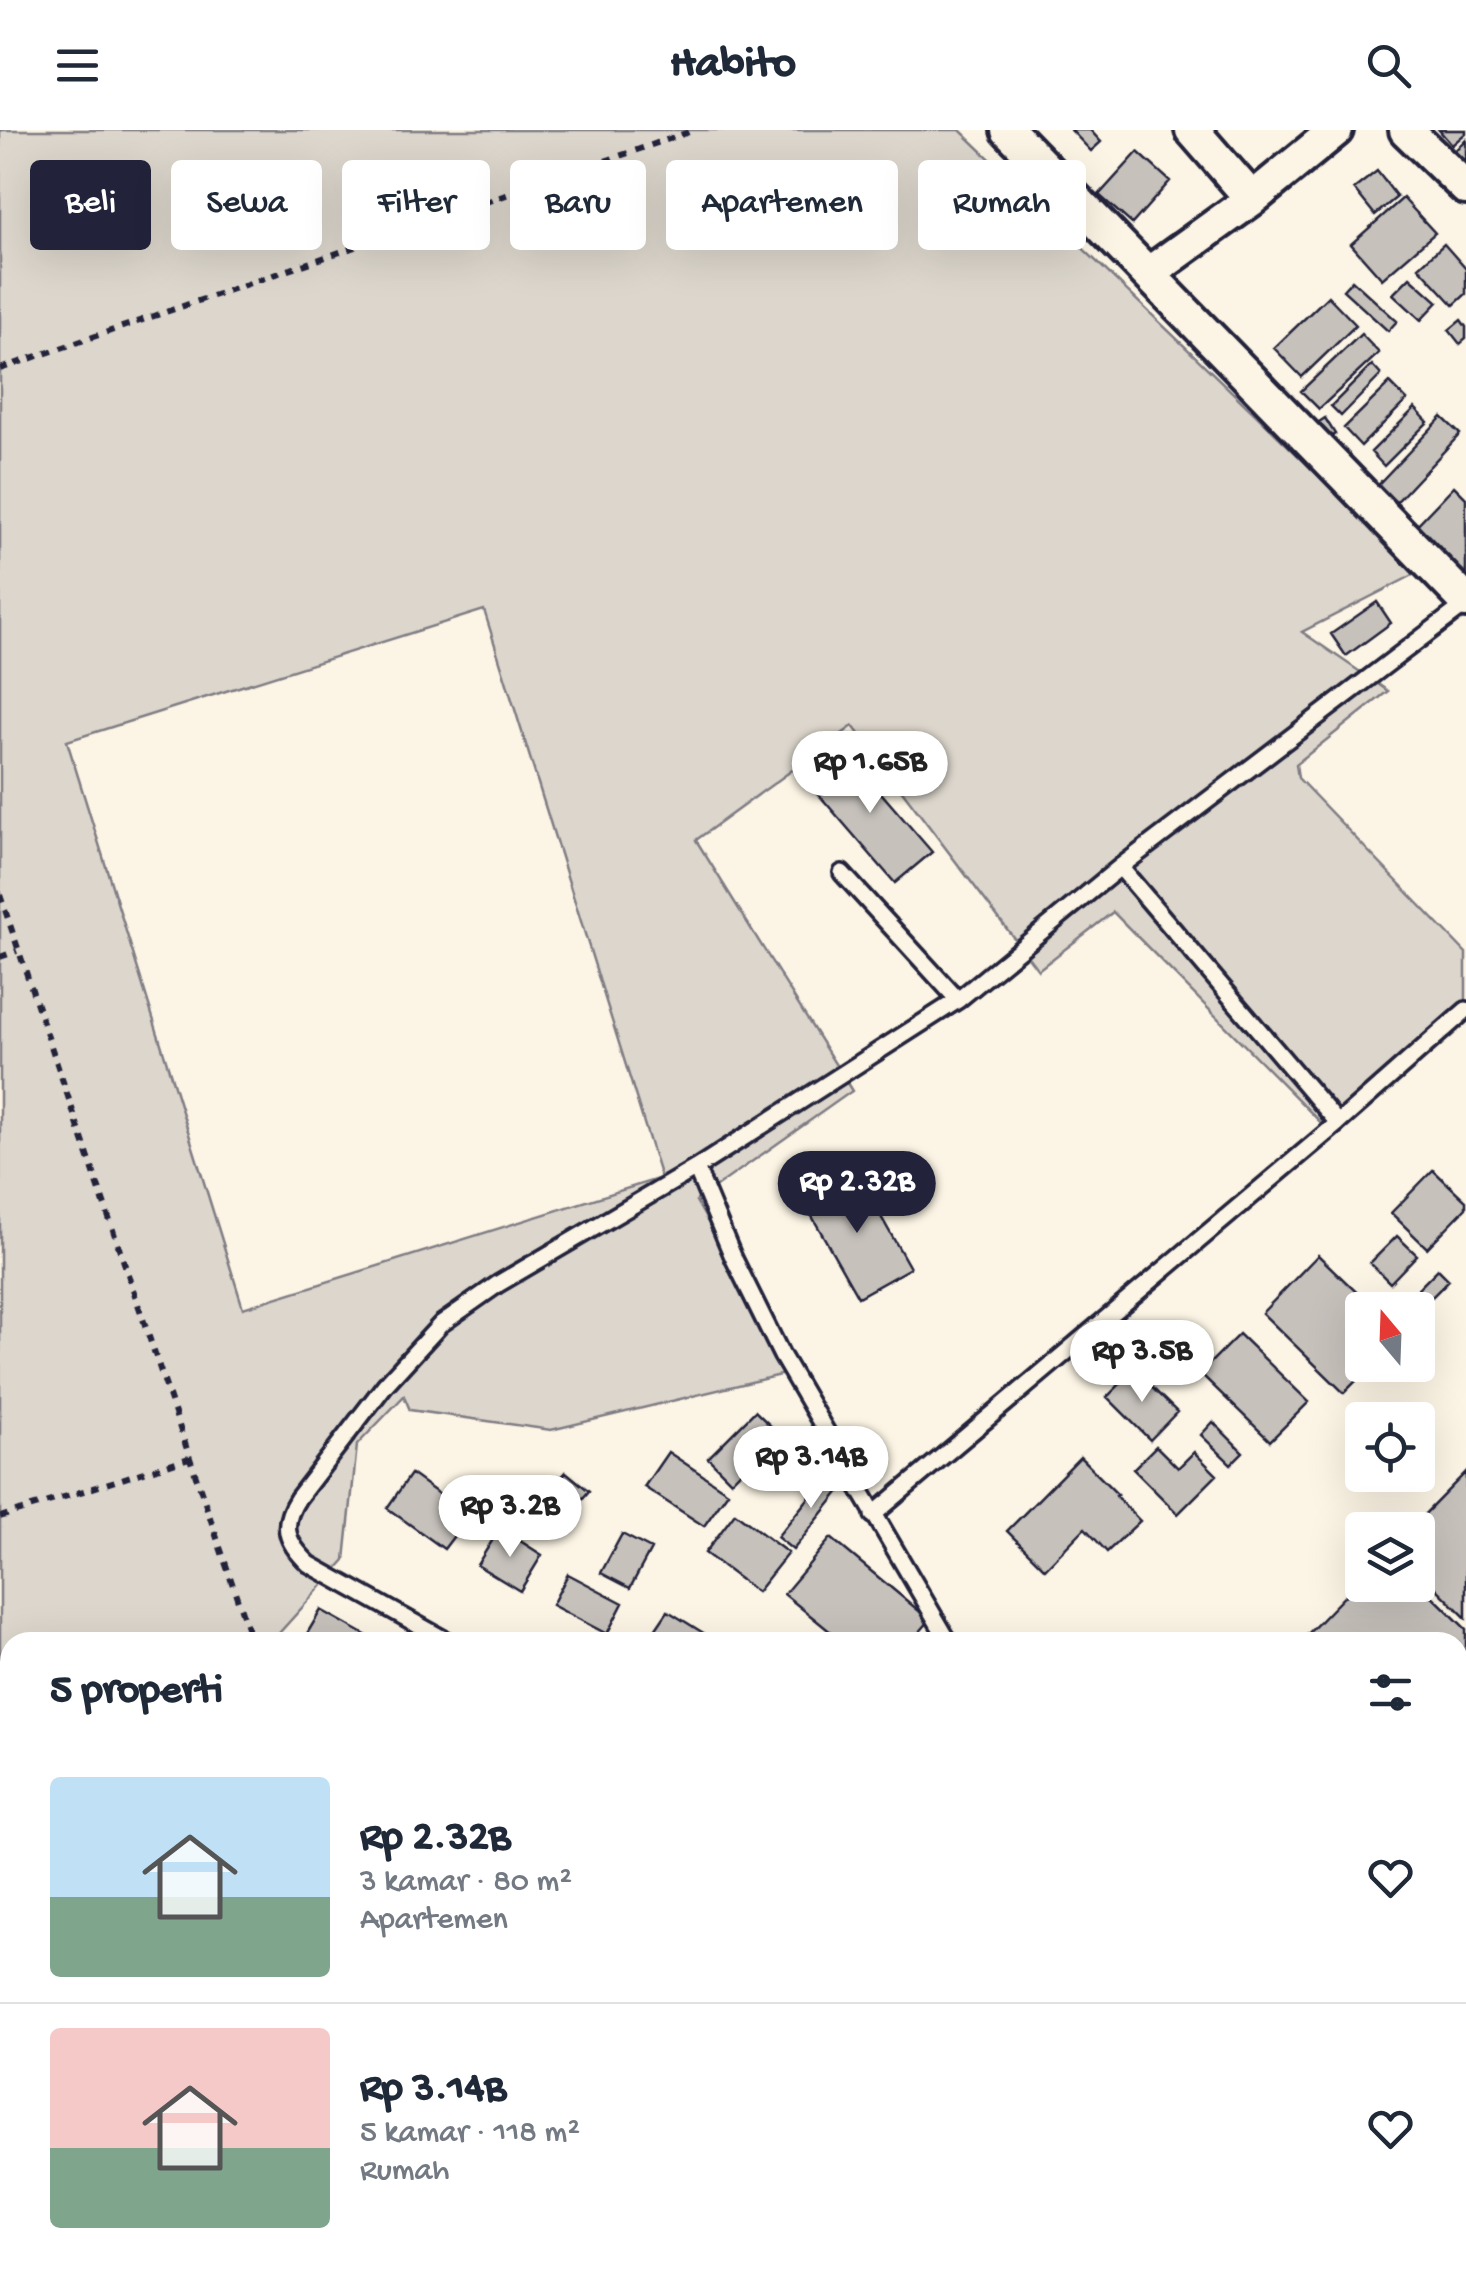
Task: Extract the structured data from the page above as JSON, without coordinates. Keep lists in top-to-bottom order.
{
  "north": "top",
  "page": {
    "header": "Habito",
    "chip": [
      "Beli",
      "Sewa",
      "Filter",
      "Baru",
      "Apartemen",
      "Rumah"
    ],
    "price": [
      "Rp 1.65B",
      "Rp 2.32B",
      "Rp 3.5B",
      "Rp 3.14B",
      "Rp 3.2B"
    ],
    "heading": "5 properti",
    "list": [
      {
        "name": "Rp 2.32B",
        "note": "3 kamar · 80 m² · Apartemen"
      },
      {
        "name": "Rp 3.14B",
        "note": "5 kamar · 118 m² · Rumah"
      }
    ]
  }
}
